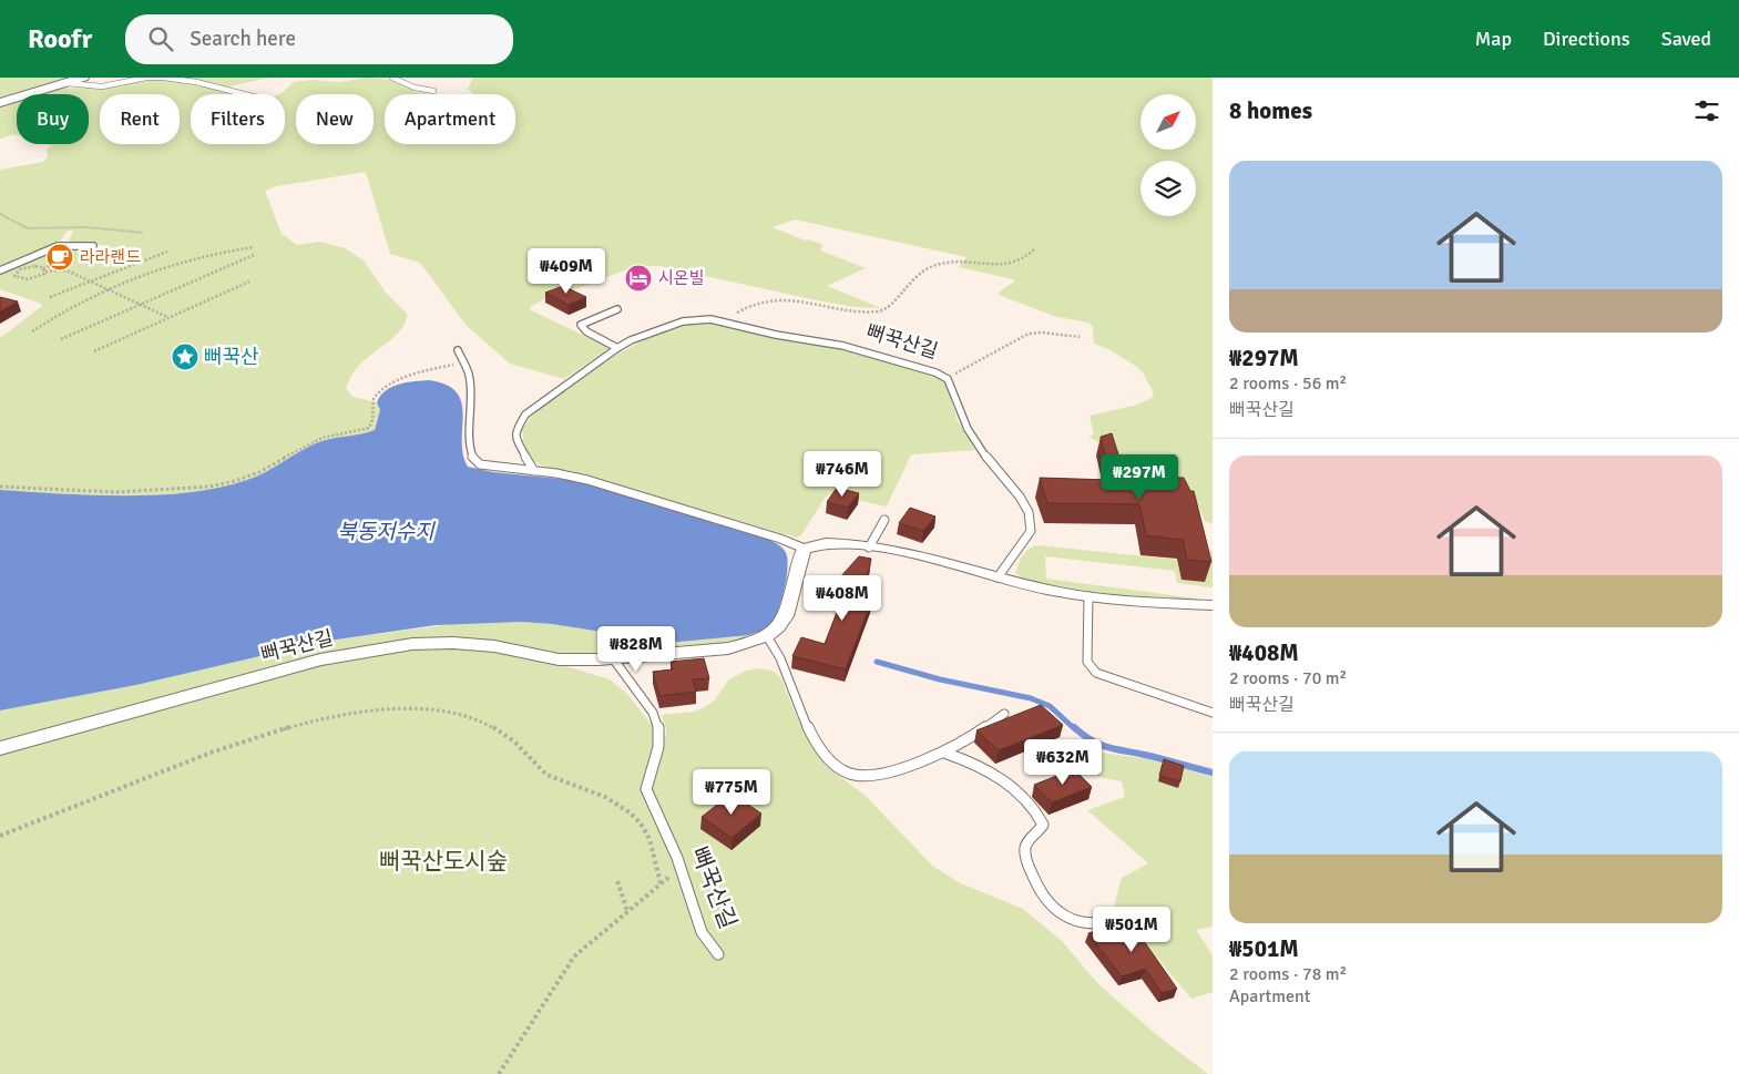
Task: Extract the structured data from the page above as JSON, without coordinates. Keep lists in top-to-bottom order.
{
  "streets": {
    "street": ["뻐꾹산길"]
  },
  "water": ["북동저수지"],
  "parks": ["뻐꾹산도시숲"],
  "places": {
    "cafe": ["라라랜드"],
    "hotel": ["시온빌"],
    "place": ["뻐꾹산"]
  },
  "north": "top right",
  "page": {
    "header": "Roofr",
    "search": "Search here",
    "nav": ["Map", "Directions", "Saved"],
    "heading": "8 homes",
    "chip": [
      "Buy",
      "Rent",
      "Filters",
      "New",
      "Apartment"
    ],
    "list": [
      {
        "name": "₩297M",
        "note": "2 rooms · 56 m² · 뻐꾹산길"
      },
      {
        "name": "₩408M",
        "note": "2 rooms · 70 m² · 뻐꾹산길"
      },
      {
        "name": "₩501M",
        "note": "2 rooms · 78 m² · Apartment"
      }
    ],
    "price": [
      "₩409M",
      "₩746M",
      "₩297M",
      "₩408M",
      "₩828M",
      "₩632M",
      "₩775M",
      "₩501M"
    ]
  }
}
